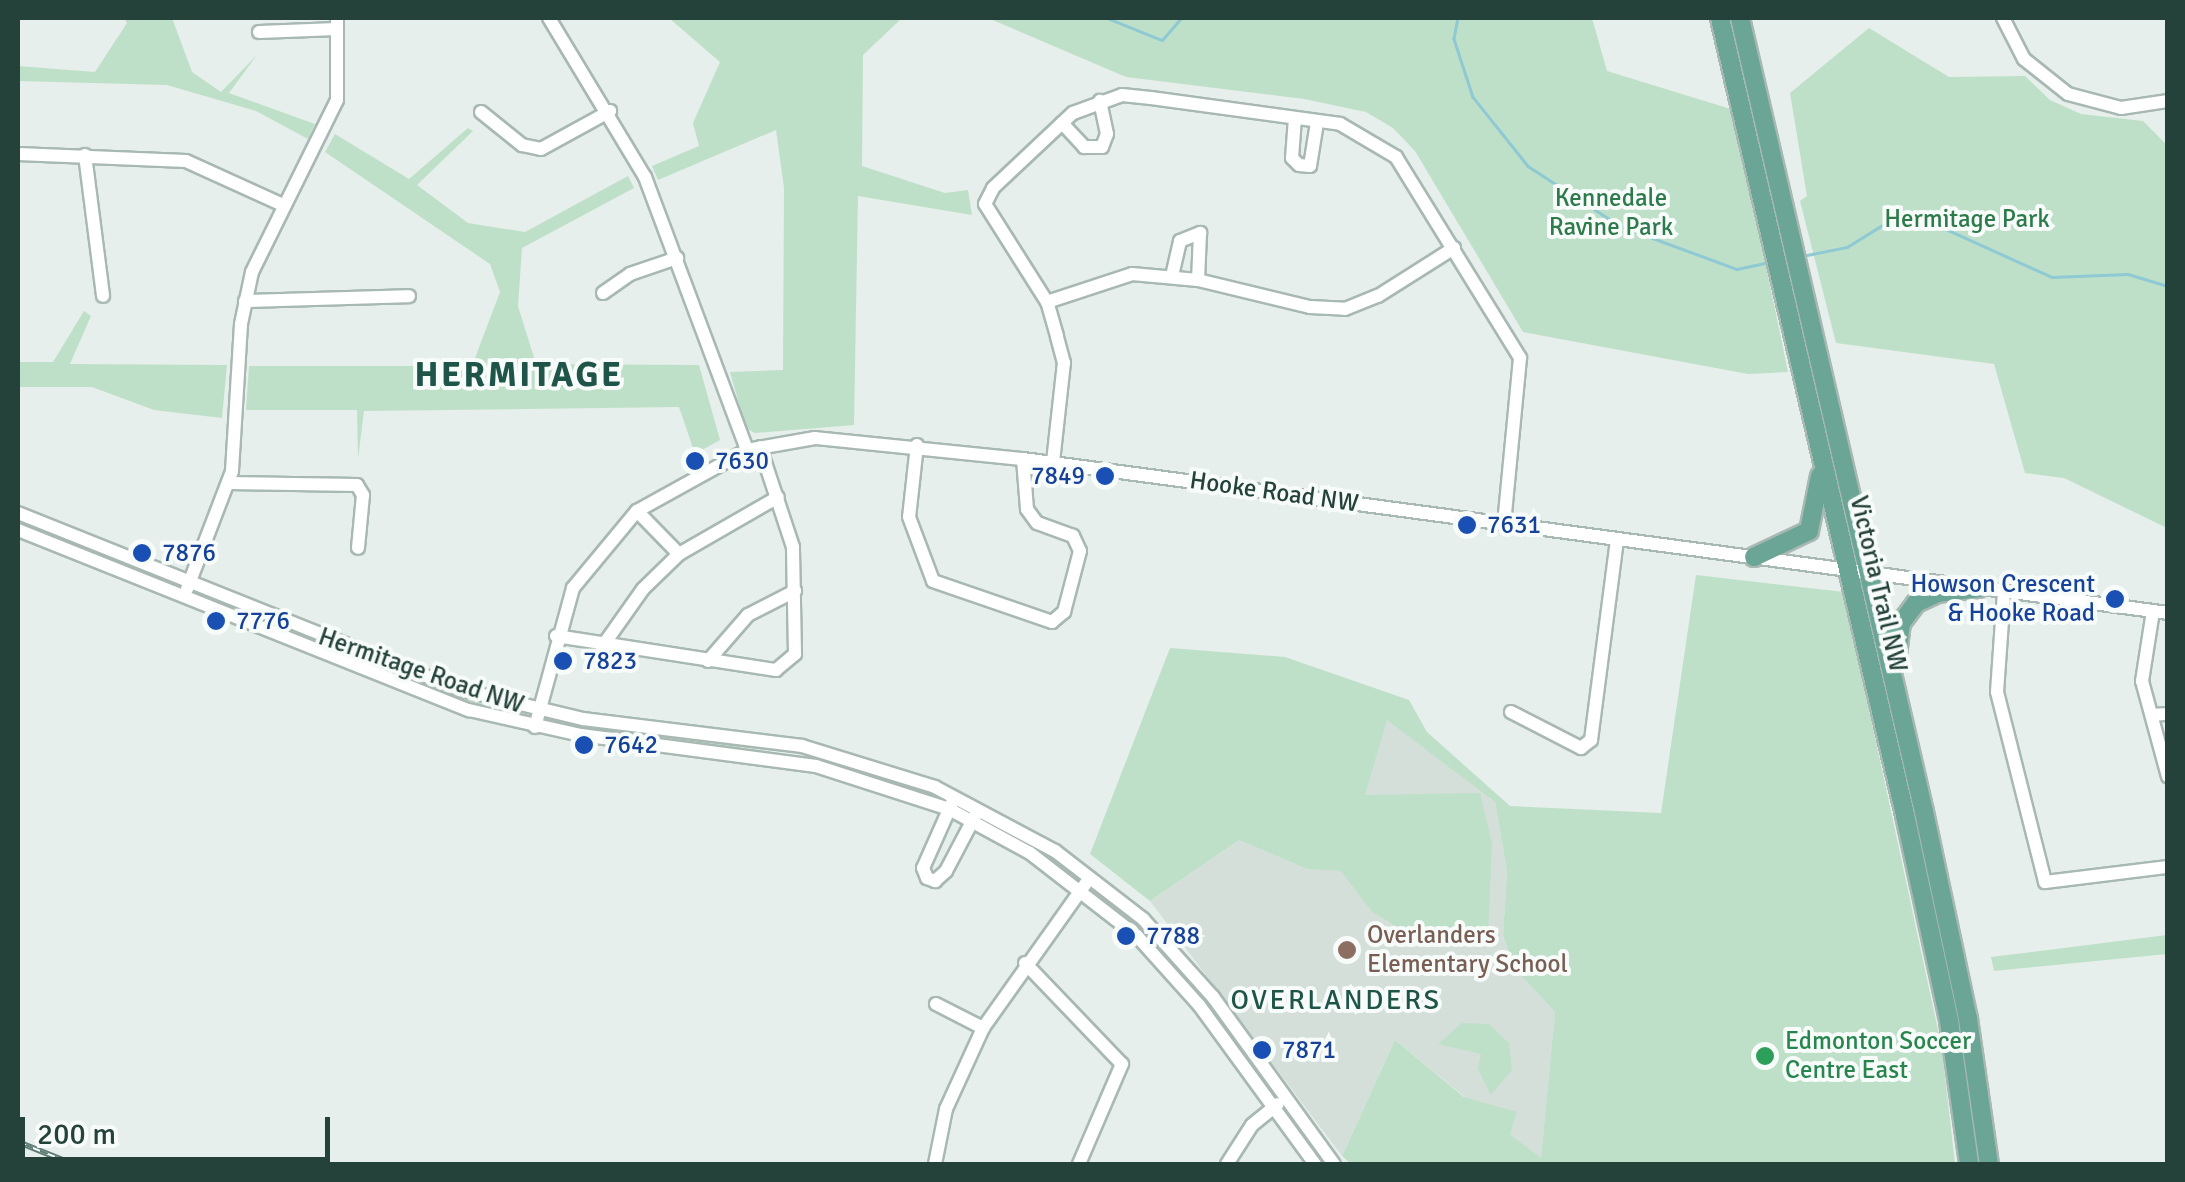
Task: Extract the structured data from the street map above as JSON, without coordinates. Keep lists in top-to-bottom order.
{
  "streets": {
    "main road": ["Victoria Trail NW"],
    "street": ["Hooke Road NW", "Hermitage Road NW"]
  },
  "crossings": [
    ["Hooke Road NW", "Victoria Trail NW"],
    ["Hooke Road NW", "Hermitage Road NW"]
  ],
  "districts": ["HERMITAGE", "OVERLANDERS"],
  "parks": ["Kennedale Ravine Park", "Hermitage Park"],
  "places": [
    "7630",
    "7849",
    "7631",
    "7876",
    "Howson Crescent & Hooke Road",
    "7776",
    "7823",
    "7642",
    "7788",
    "Overlanders Elementary School",
    "7871",
    "Edmonton Soccer Centre East"
  ],
  "scale_bar": "200 m"
}
